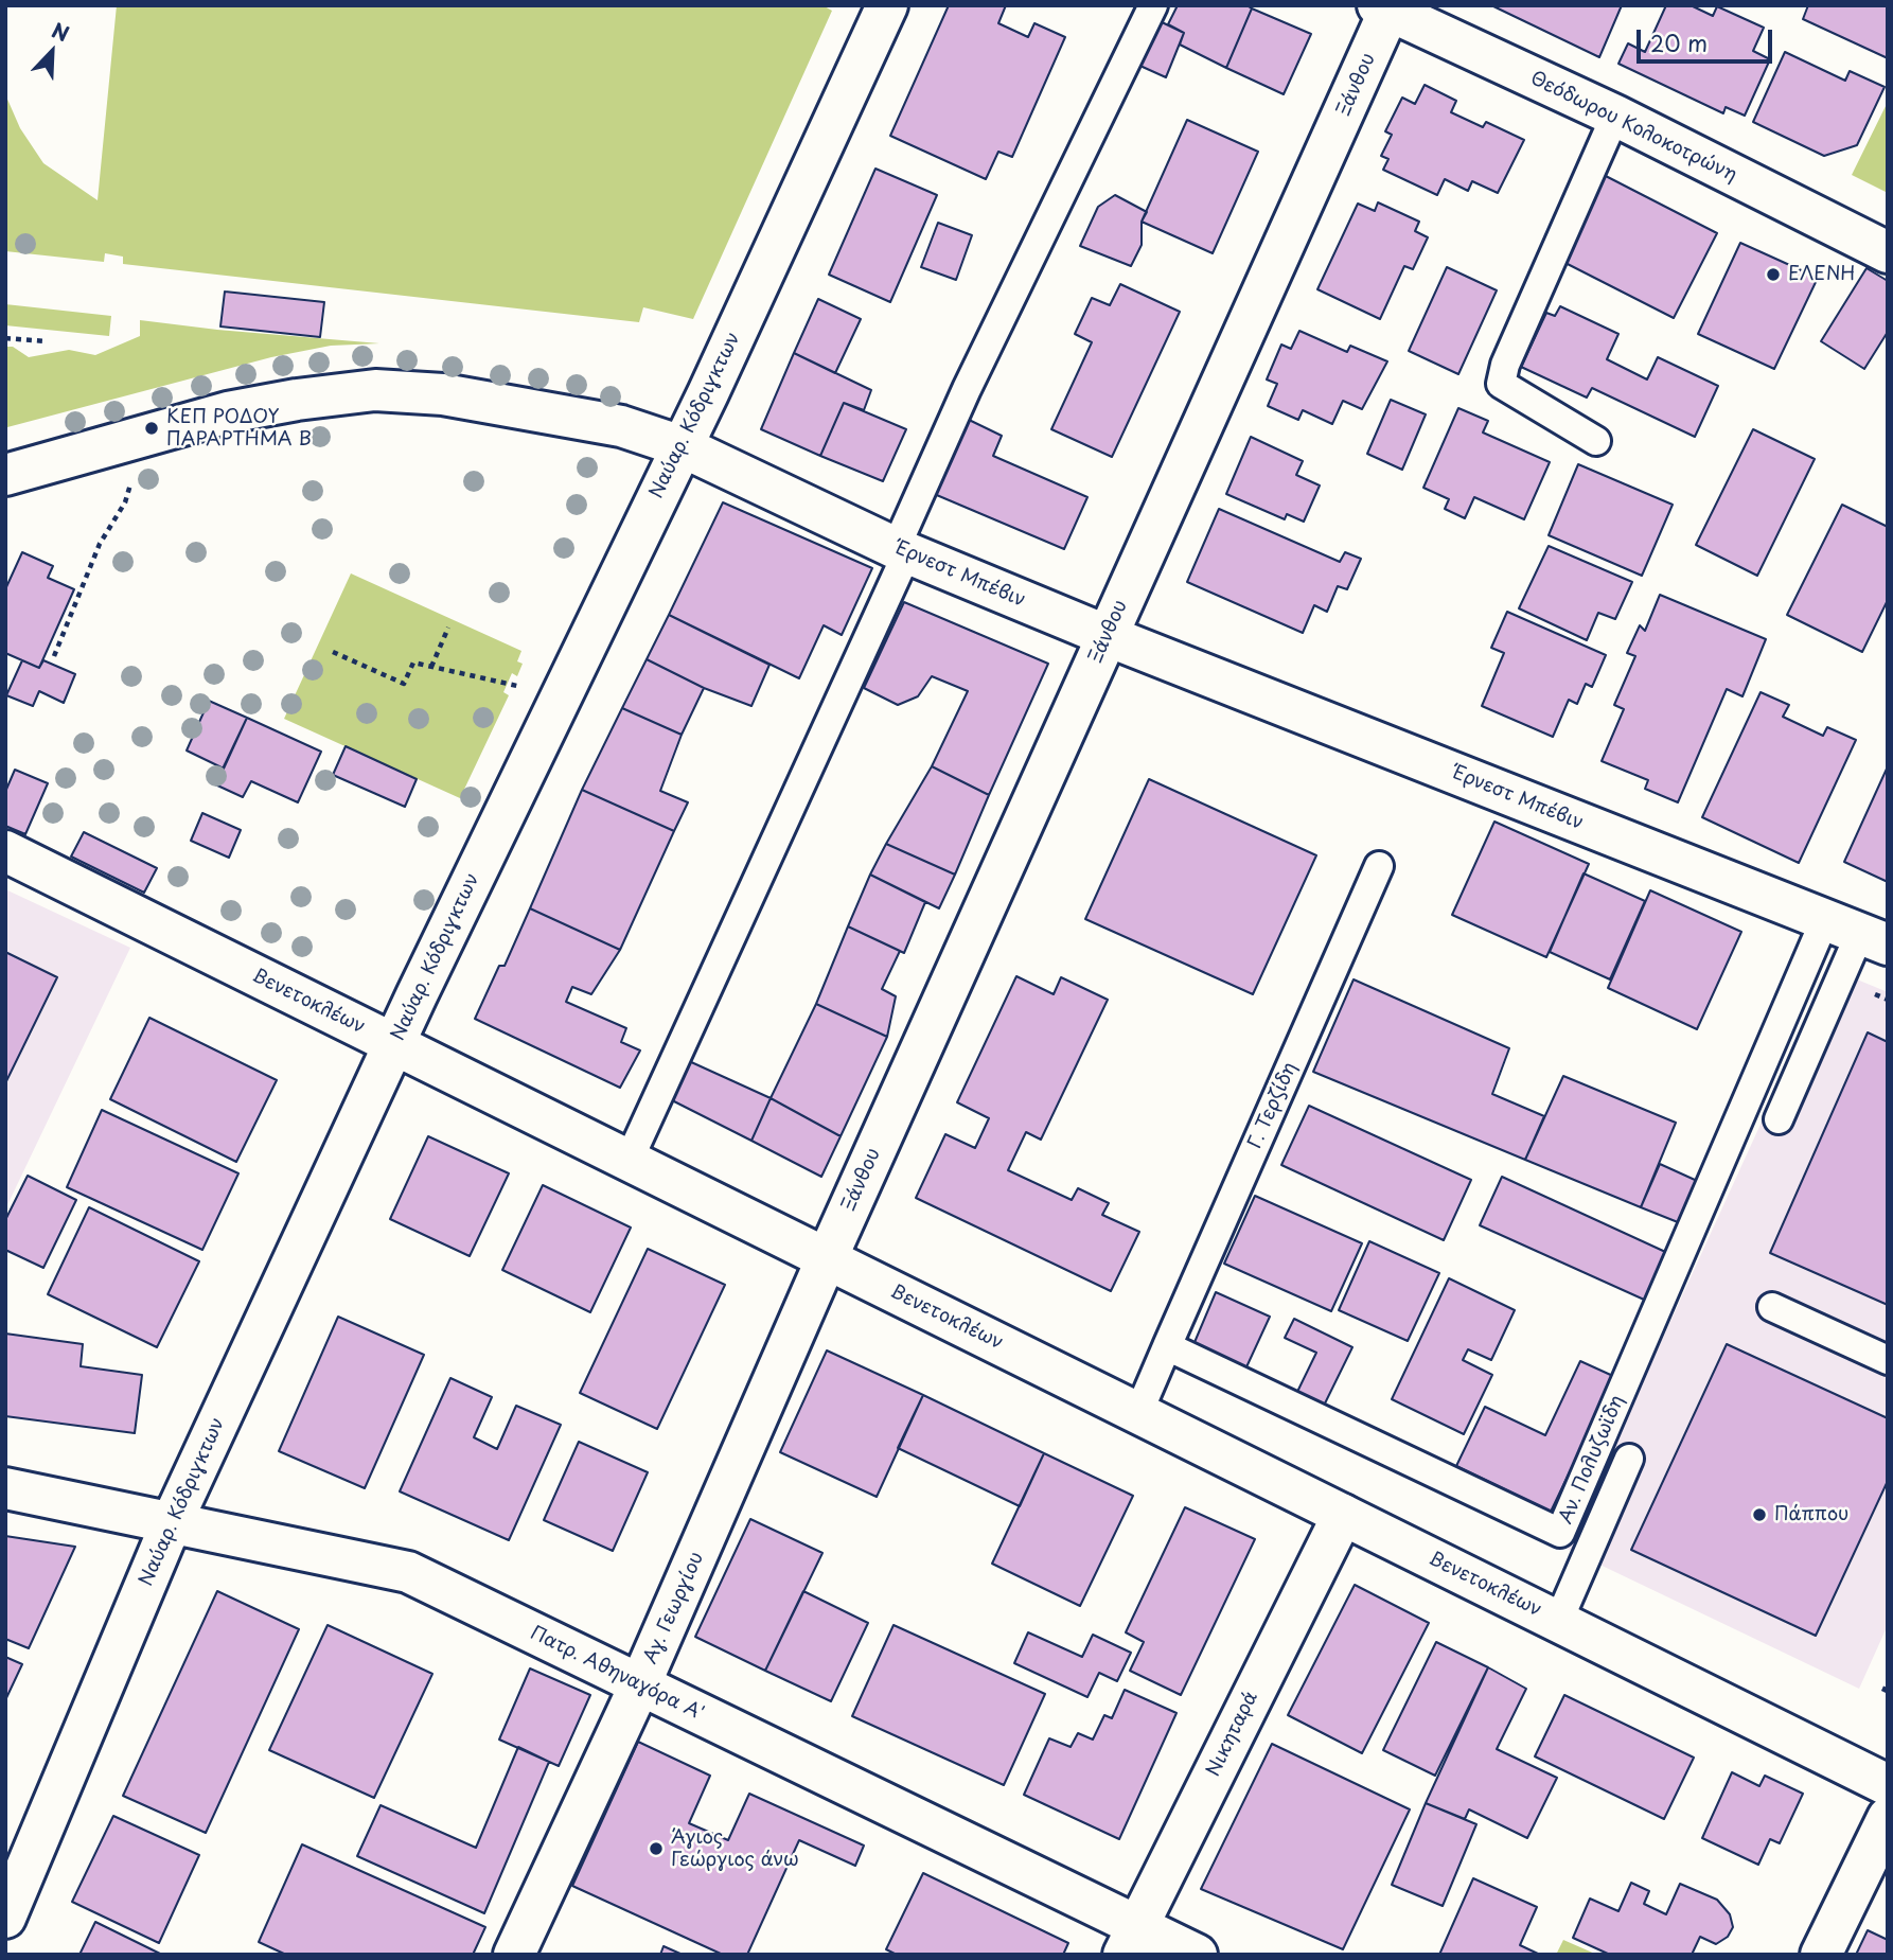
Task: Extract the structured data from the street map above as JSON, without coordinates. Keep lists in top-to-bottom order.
{
  "streets": {
    "street": [
      "Ξάνθου",
      "Θεόδωρου Κολοκοτρώνη",
      "Ναύαρ. Κόδριγκτων",
      "Έρνεστ Μπέβιν",
      "Βενετοκλέων",
      "Αγ. Γεωργίου",
      "Πατρ. Αθηναγόρα Α'",
      "Νικηταρά"
    ],
    "lane": ["Γ. Τερζίδη", "Αν. Πολυζωϊδη"]
  },
  "crossings": [
    ["Ξάνθου", "Θεόδωρου Κολοκοτρώνη"],
    ["Ξάνθου", "Έρνεστ Μπέβιν"],
    ["Ξάνθου", "Βενετοκλέων"],
    ["Ξάνθου", "Αγ. Γεωργίου"],
    ["Ναύαρ. Κόδριγκτων", "Έρνεστ Μπέβιν"],
    ["Ναύαρ. Κόδριγκτων", "Βενετοκλέων"],
    ["Ναύαρ. Κόδριγκτων", "Πατρ. Αθηναγόρα Α'"],
    ["Έρνεστ Μπέβιν", "Αν. Πολυζωϊδη"],
    ["Βενετοκλέων", "Αγ. Γεωργίου"],
    ["Βενετοκλέων", "Νικηταρά"],
    ["Γ. Τερζίδη", "Αν. Πολυζωϊδη"],
    ["Αγ. Γεωργίου", "Πατρ. Αθηναγόρα Α'"],
    ["Πατρ. Αθηναγόρα Α'", "Νικηταρά"]
  ],
  "places": [
    "ΕΛΕΝΗ",
    "ΚΕΠ ΡΟΔΟΥ ΠΑΡΑΡΤΗΜΑ Β",
    "Πάππου",
    "Άγιος Γεώργιος άνω"
  ],
  "scale_bar": "20 m",
  "north": "top right"
}
